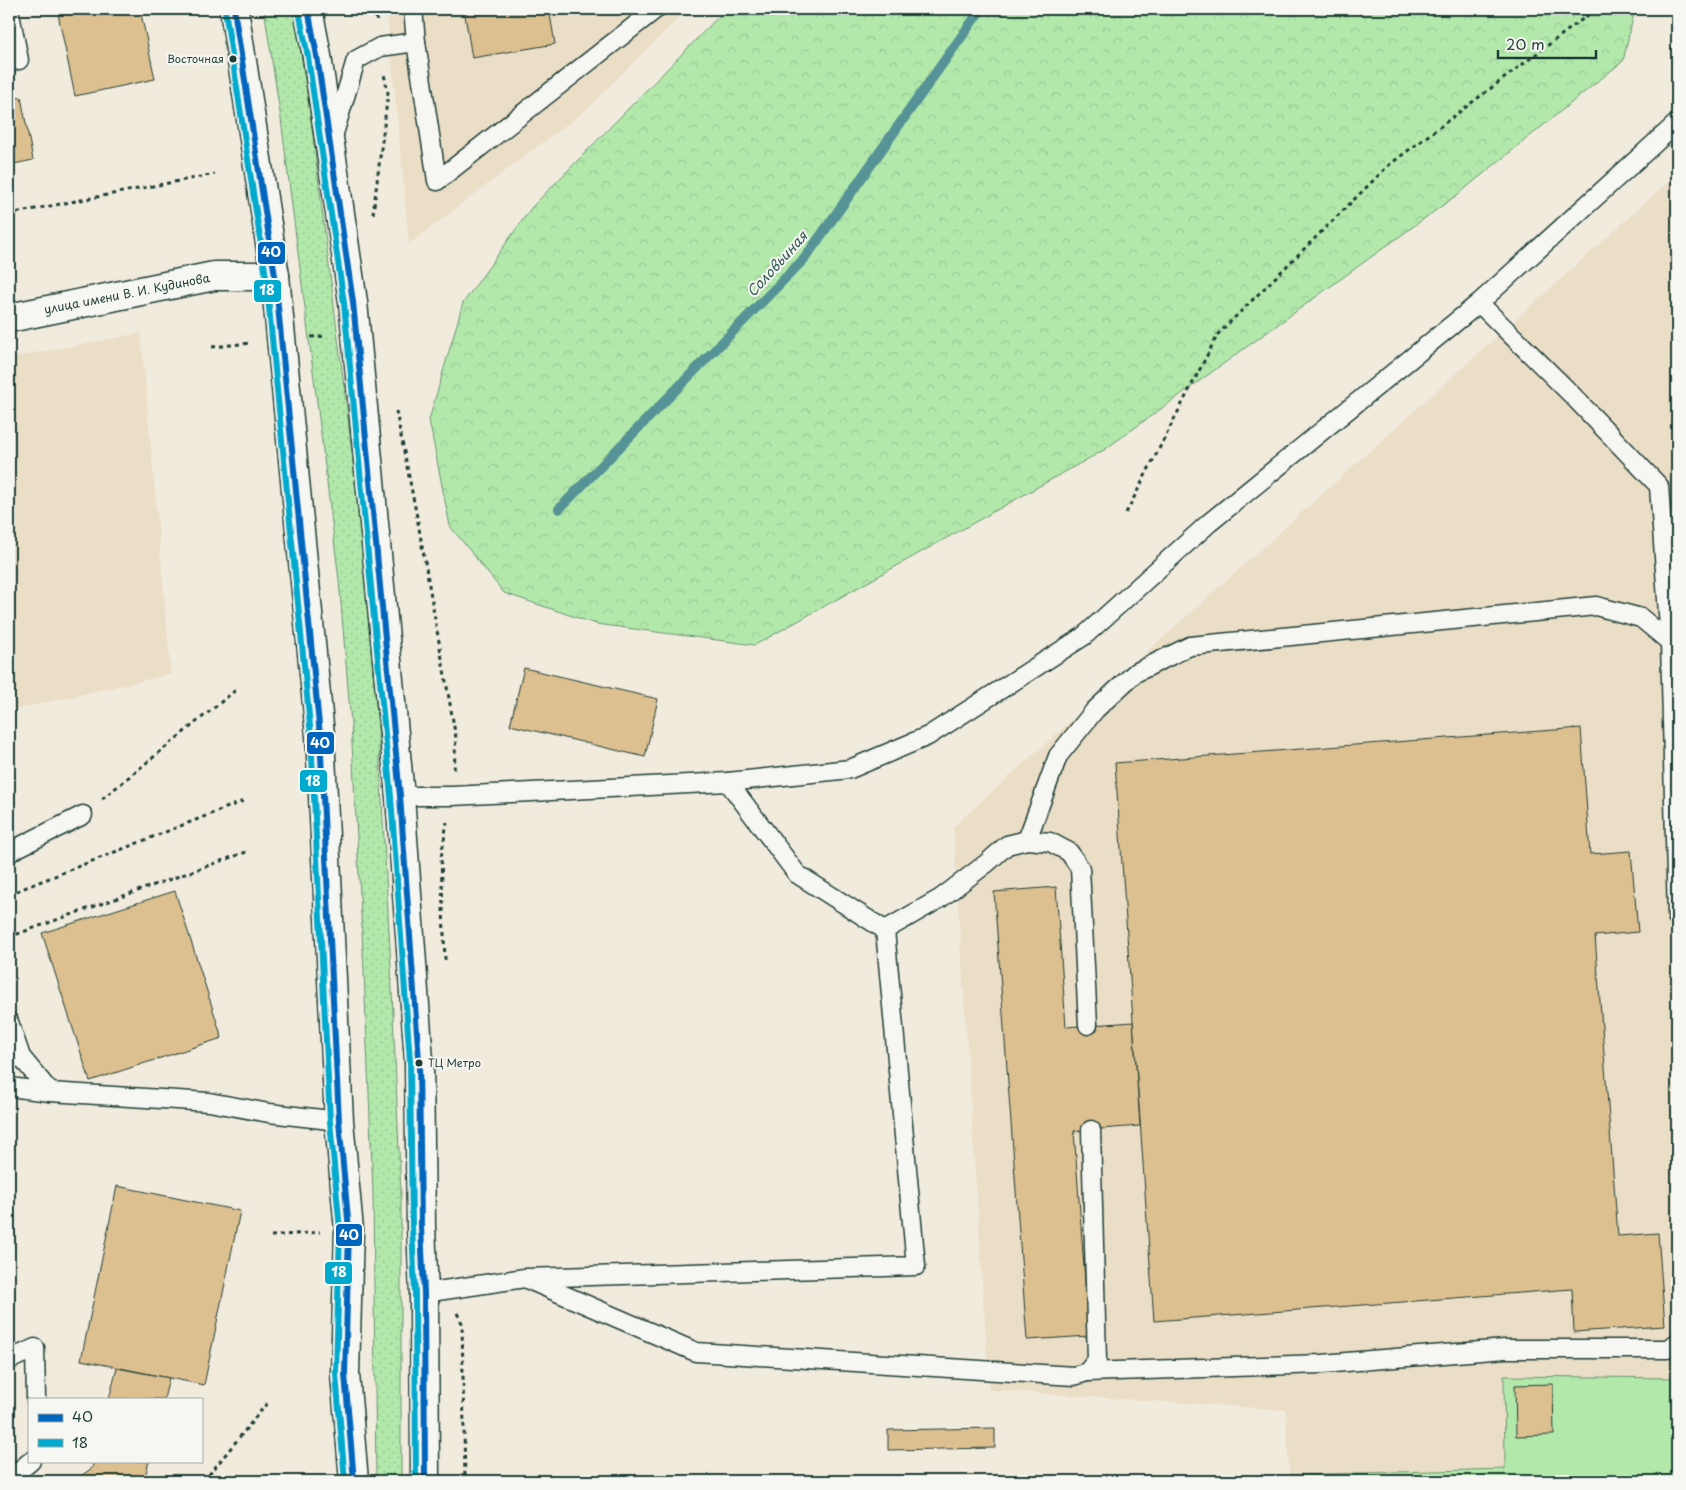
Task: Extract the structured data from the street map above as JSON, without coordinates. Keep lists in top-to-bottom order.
{
  "streets": {
    "main road": ["улица имени В. И. Кудинова"]
  },
  "water": ["Соловьиная"],
  "places": ["Восточная", "ТЦ Метро"],
  "lines": ["transit line 40", "transit line 18"],
  "legend": ["40", "18"],
  "scale_bar": "20 m"
}
